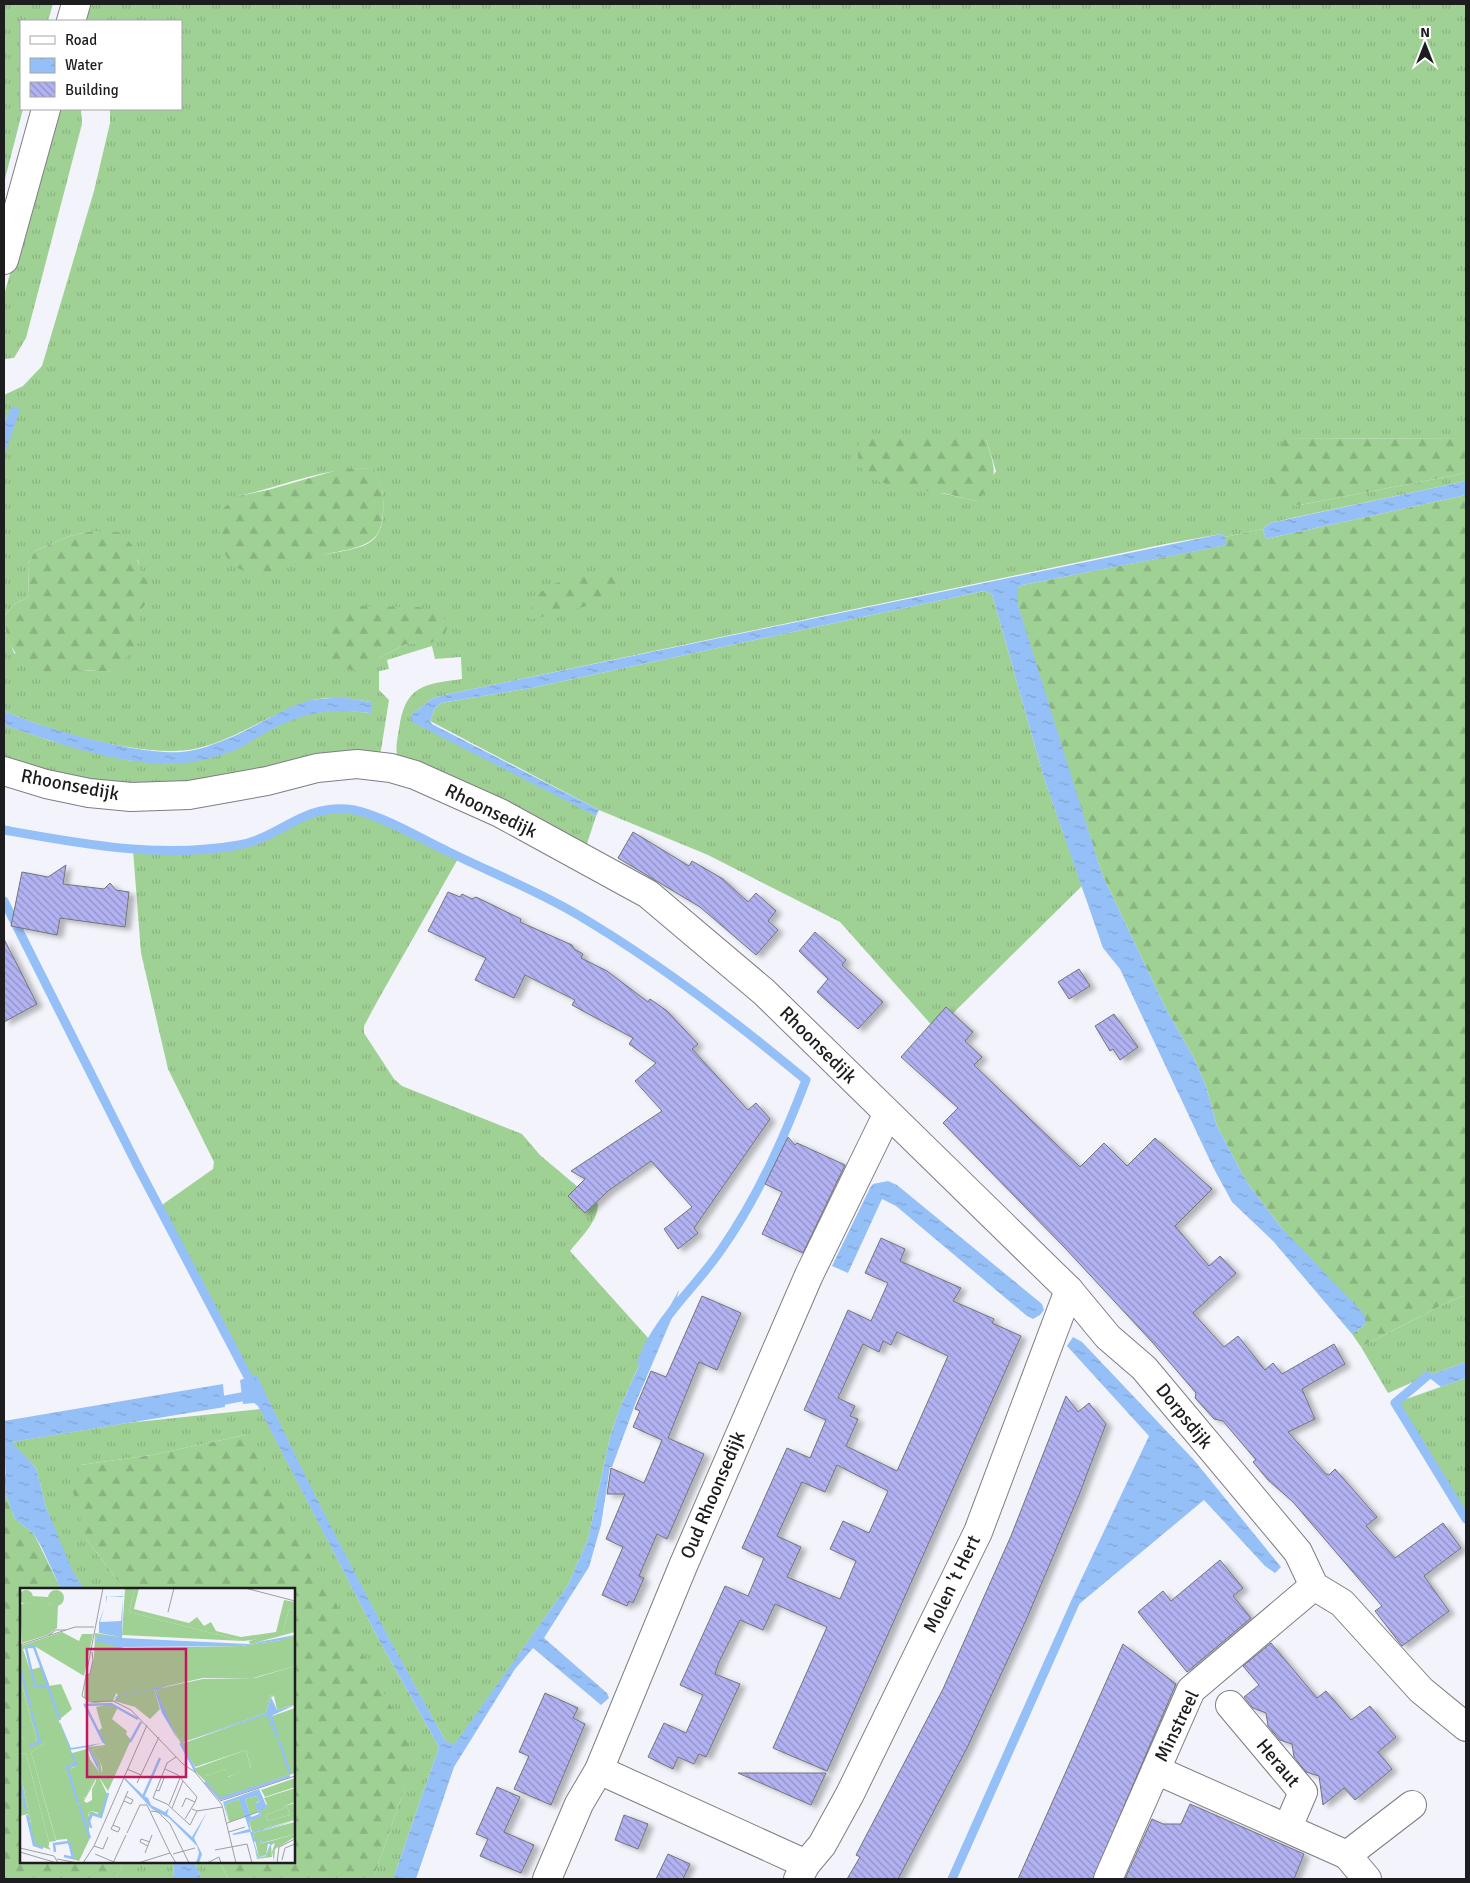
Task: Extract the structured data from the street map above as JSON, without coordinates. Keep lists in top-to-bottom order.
{
  "streets": {
    "street": [
      "Rhoonsedijk",
      "Dorpsdijk",
      "Oud Rhoonsedijk",
      "Molen 't Hert",
      "Minstreel",
      "Heraut"
    ]
  },
  "crossings": [
    ["Rhoonsedijk", "Dorpsdijk"],
    ["Rhoonsedijk", "Oud Rhoonsedijk"],
    ["Dorpsdijk", "Oud Rhoonsedijk"],
    ["Dorpsdijk", "Molen 't Hert"],
    ["Dorpsdijk", "Minstreel"],
    ["Oud Rhoonsedijk", "Molen 't Hert"]
  ],
  "legend": ["Road", "Water", "Building"],
  "north": "top"
}
